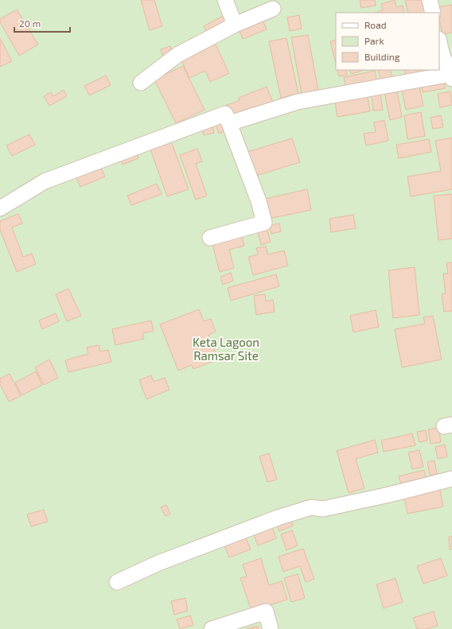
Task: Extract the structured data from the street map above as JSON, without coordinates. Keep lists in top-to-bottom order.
{
  "parks": ["Keta Lagoon Ramsar Site"],
  "legend": ["Road", "Park", "Building"],
  "scale_bar": "20 m"
}
